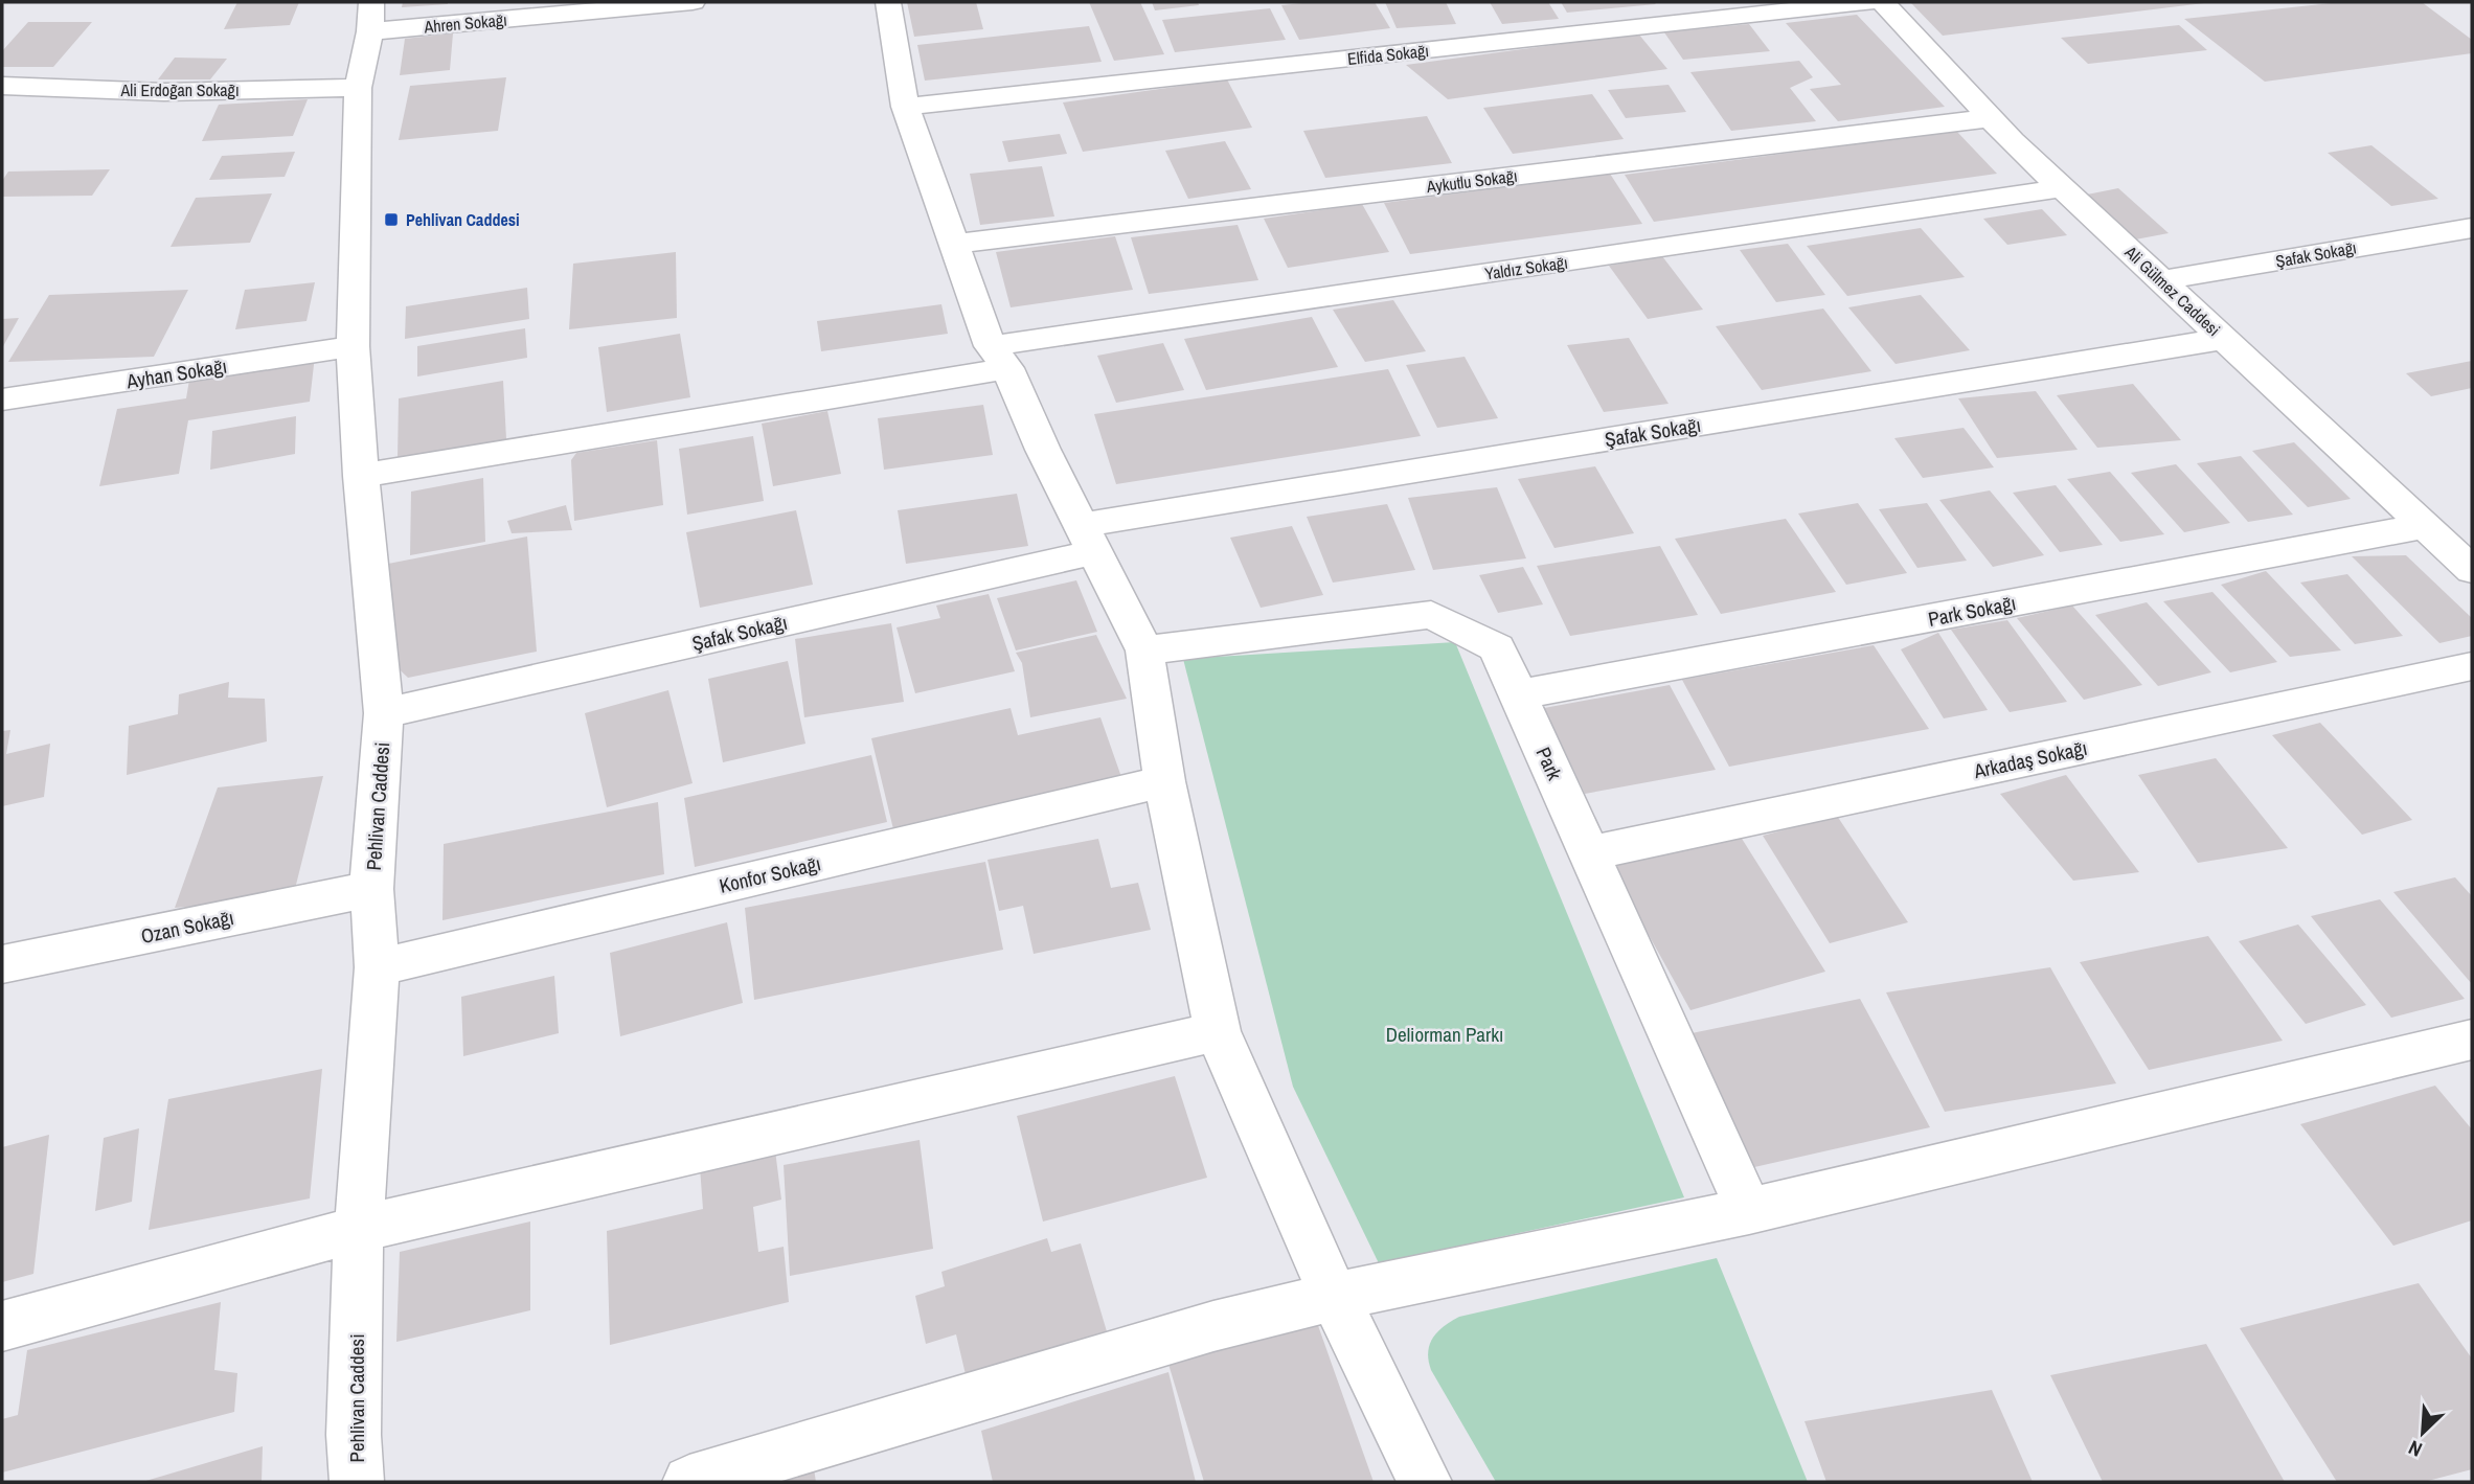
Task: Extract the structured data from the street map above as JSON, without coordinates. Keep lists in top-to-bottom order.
{
  "streets": {
    "street": [
      "Ahren Sokağı",
      "Elfida Sokağı",
      "Ali Erdoğan Sokağı",
      "Aykutlu Sokağı",
      "Şafak Sokağı",
      "Yaldız Sokağı",
      "Ali Gülmez Caddesi",
      "Ayhan Sokağı",
      "Park Sokağı",
      "Arkadaş Sokağı",
      "Park",
      "Pehlivan Caddesi",
      "Konfor Sokağı",
      "Ozan Sokağı"
    ]
  },
  "crossings": [
    ["Ahren Sokağı", "Pehlivan Caddesi"],
    ["Ali Erdoğan Sokağı", "Pehlivan Caddesi"],
    ["Aykutlu Sokağı", "Ali Gülmez Caddesi"],
    ["Şafak Sokağı", "Ali Gülmez Caddesi"],
    ["Şafak Sokağı", "Pehlivan Caddesi"],
    ["Yaldız Sokağı", "Ali Gülmez Caddesi"],
    ["Yaldız Sokağı", "Pehlivan Caddesi"],
    ["Ali Gülmez Caddesi", "Park Sokağı"],
    ["Ayhan Sokağı", "Pehlivan Caddesi"],
    ["Park Sokağı", "Park"],
    ["Arkadaş Sokağı", "Park"],
    ["Pehlivan Caddesi", "Konfor Sokağı"],
    ["Pehlivan Caddesi", "Ozan Sokağı"]
  ],
  "parks": ["Deliorman Parkı"],
  "places": {
    "transit": ["Pehlivan Caddesi"]
  },
  "north": "bottom left"
}
